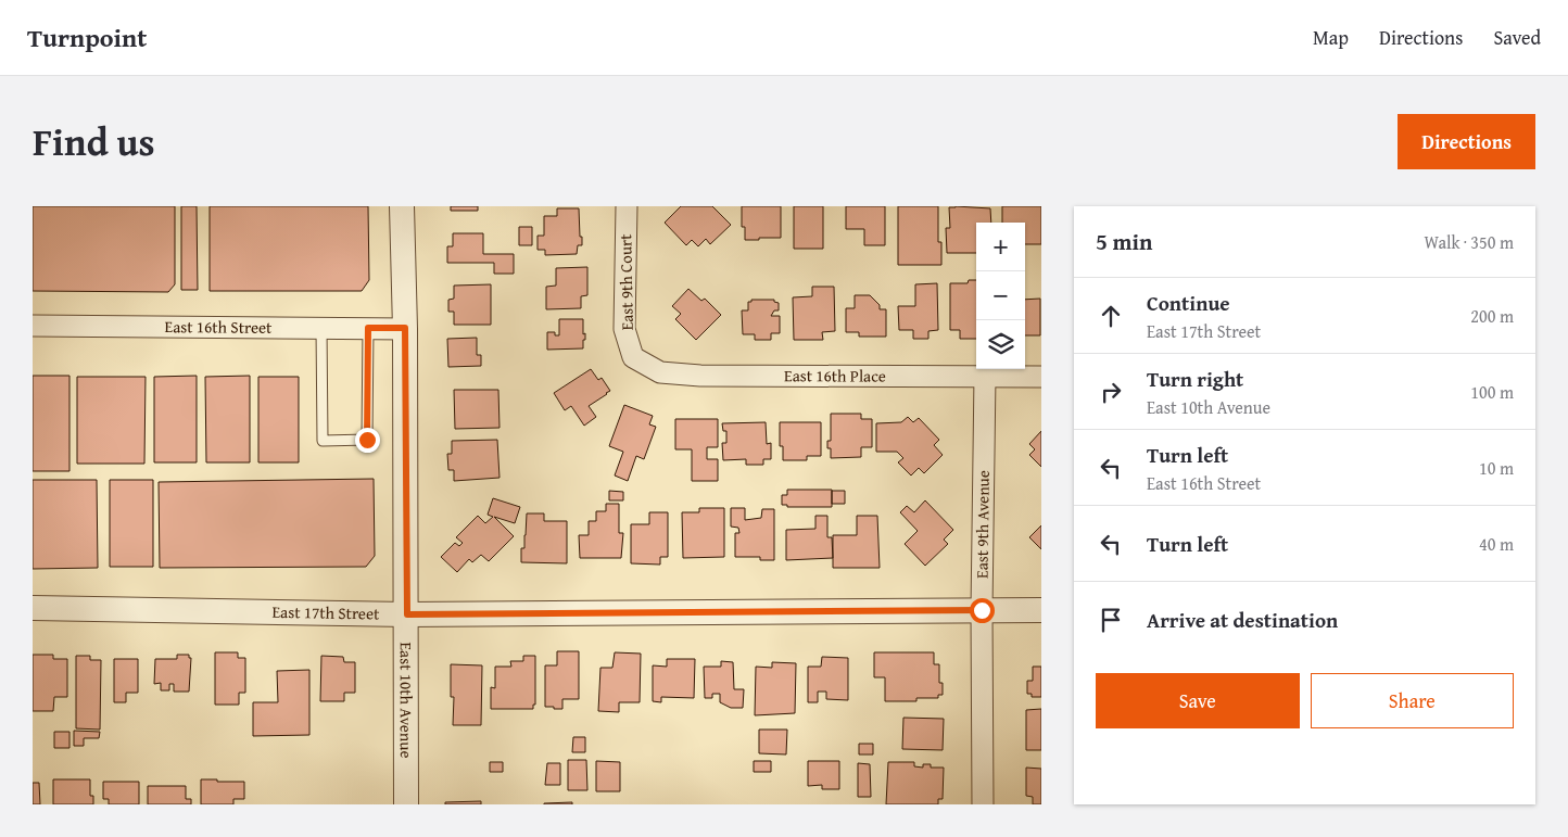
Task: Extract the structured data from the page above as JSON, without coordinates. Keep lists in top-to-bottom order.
{
  "streets": {
    "street": [
      "East 9th Court",
      "East 16th Street",
      "East 16th Place",
      "East 9th Avenue",
      "East 17th Street",
      "East 10th Avenue"
    ]
  },
  "crossings": [
    ["East 9th Court", "East 16th Place"],
    ["East 16th Street", "East 10th Avenue"],
    ["East 16th Place", "East 9th Avenue"],
    ["East 9th Avenue", "East 17th Street"],
    ["East 17th Street", "East 10th Avenue"]
  ],
  "page": {
    "header": "Turnpoint",
    "nav": ["Map", "Directions", "Saved"],
    "title": "Find us",
    "buttons": [
      "Directions",
      ["Save", "Share"]
    ],
    "heading": ["5 min", "Walk · 350 m"],
    "map_buttons": ["+", "−"],
    "list": [
      ["Continue", "East 17th Street", "200 m"],
      ["Turn right", "East 10th Avenue", "100 m"],
      ["Turn left", "East 16th Street", "10 m"],
      ["Turn left", "40 m"],
      "Arrive at destination"
    ]
  }
}
